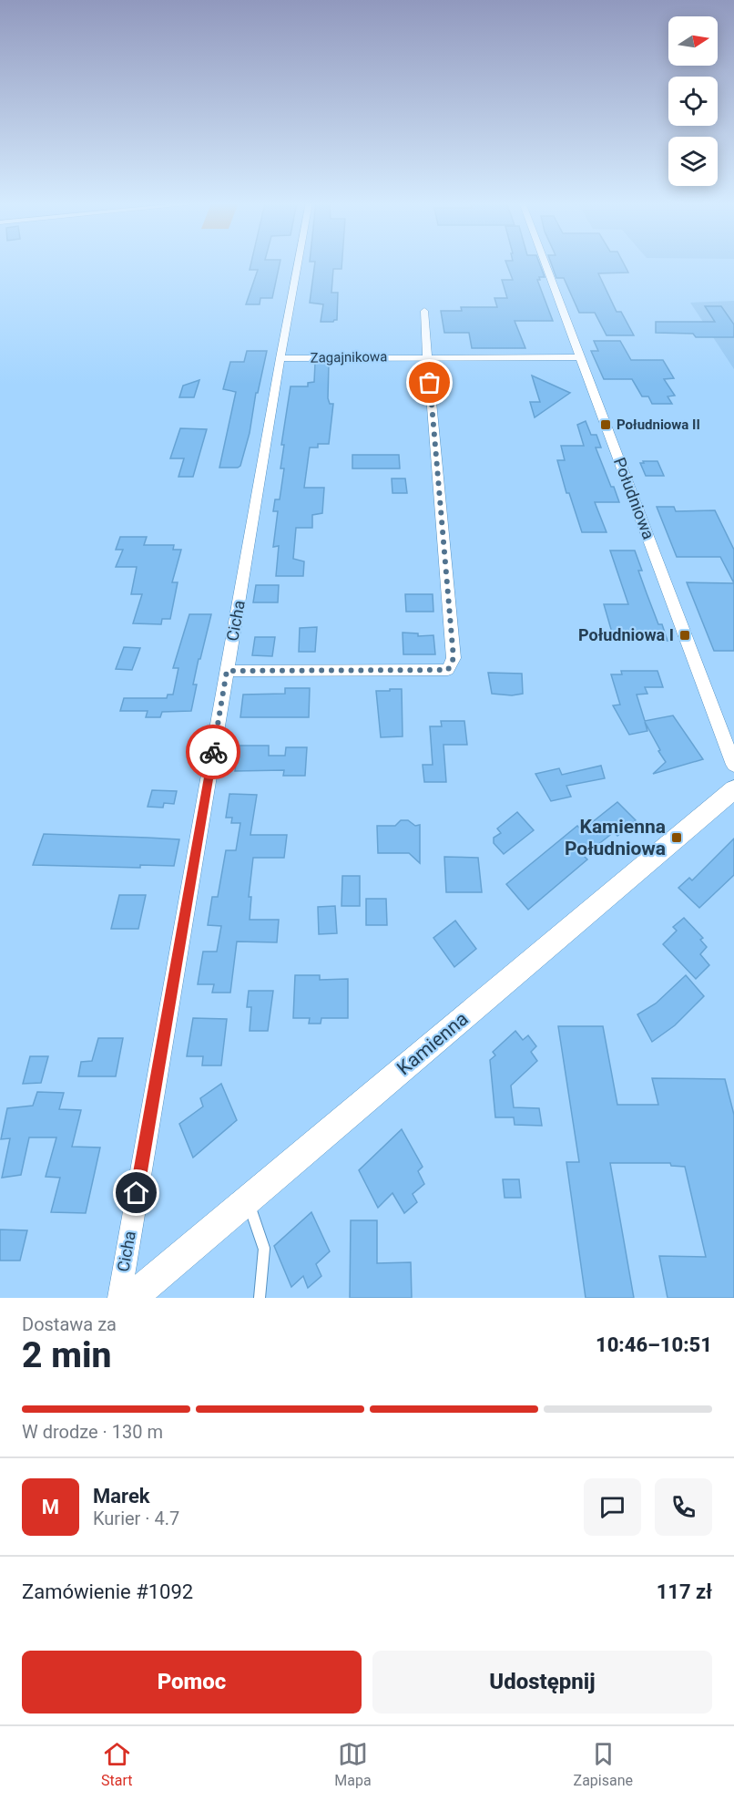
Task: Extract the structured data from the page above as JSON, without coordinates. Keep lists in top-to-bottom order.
{
  "streets": {
    "street": [
      "Zagajnikowa",
      "Południowa",
      "Cicha",
      "Kamienna"
    ]
  },
  "crossings": [
    ["Zagajnikowa", "Południowa"],
    ["Zagajnikowa", "Cicha"]
  ],
  "places": {
    "transit": ["Południowa II", "Południowa I", "Kamienna Południowa"]
  },
  "north": "right",
  "page": {
    "heading": ["2 min", "Dostawa za", "10:46–10:51"],
    "panel": [
      "Marek",
      "Kurier · 4.7",
      "Zamówienie #1092",
      "117 zł"
    ],
    "bar": "W drodze · 130 m",
    "round": "M",
    "buttons": ["Pomoc", "Udostępnij"],
    "tabs": ["Start", "Mapa", "Zapisane"]
  }
}
